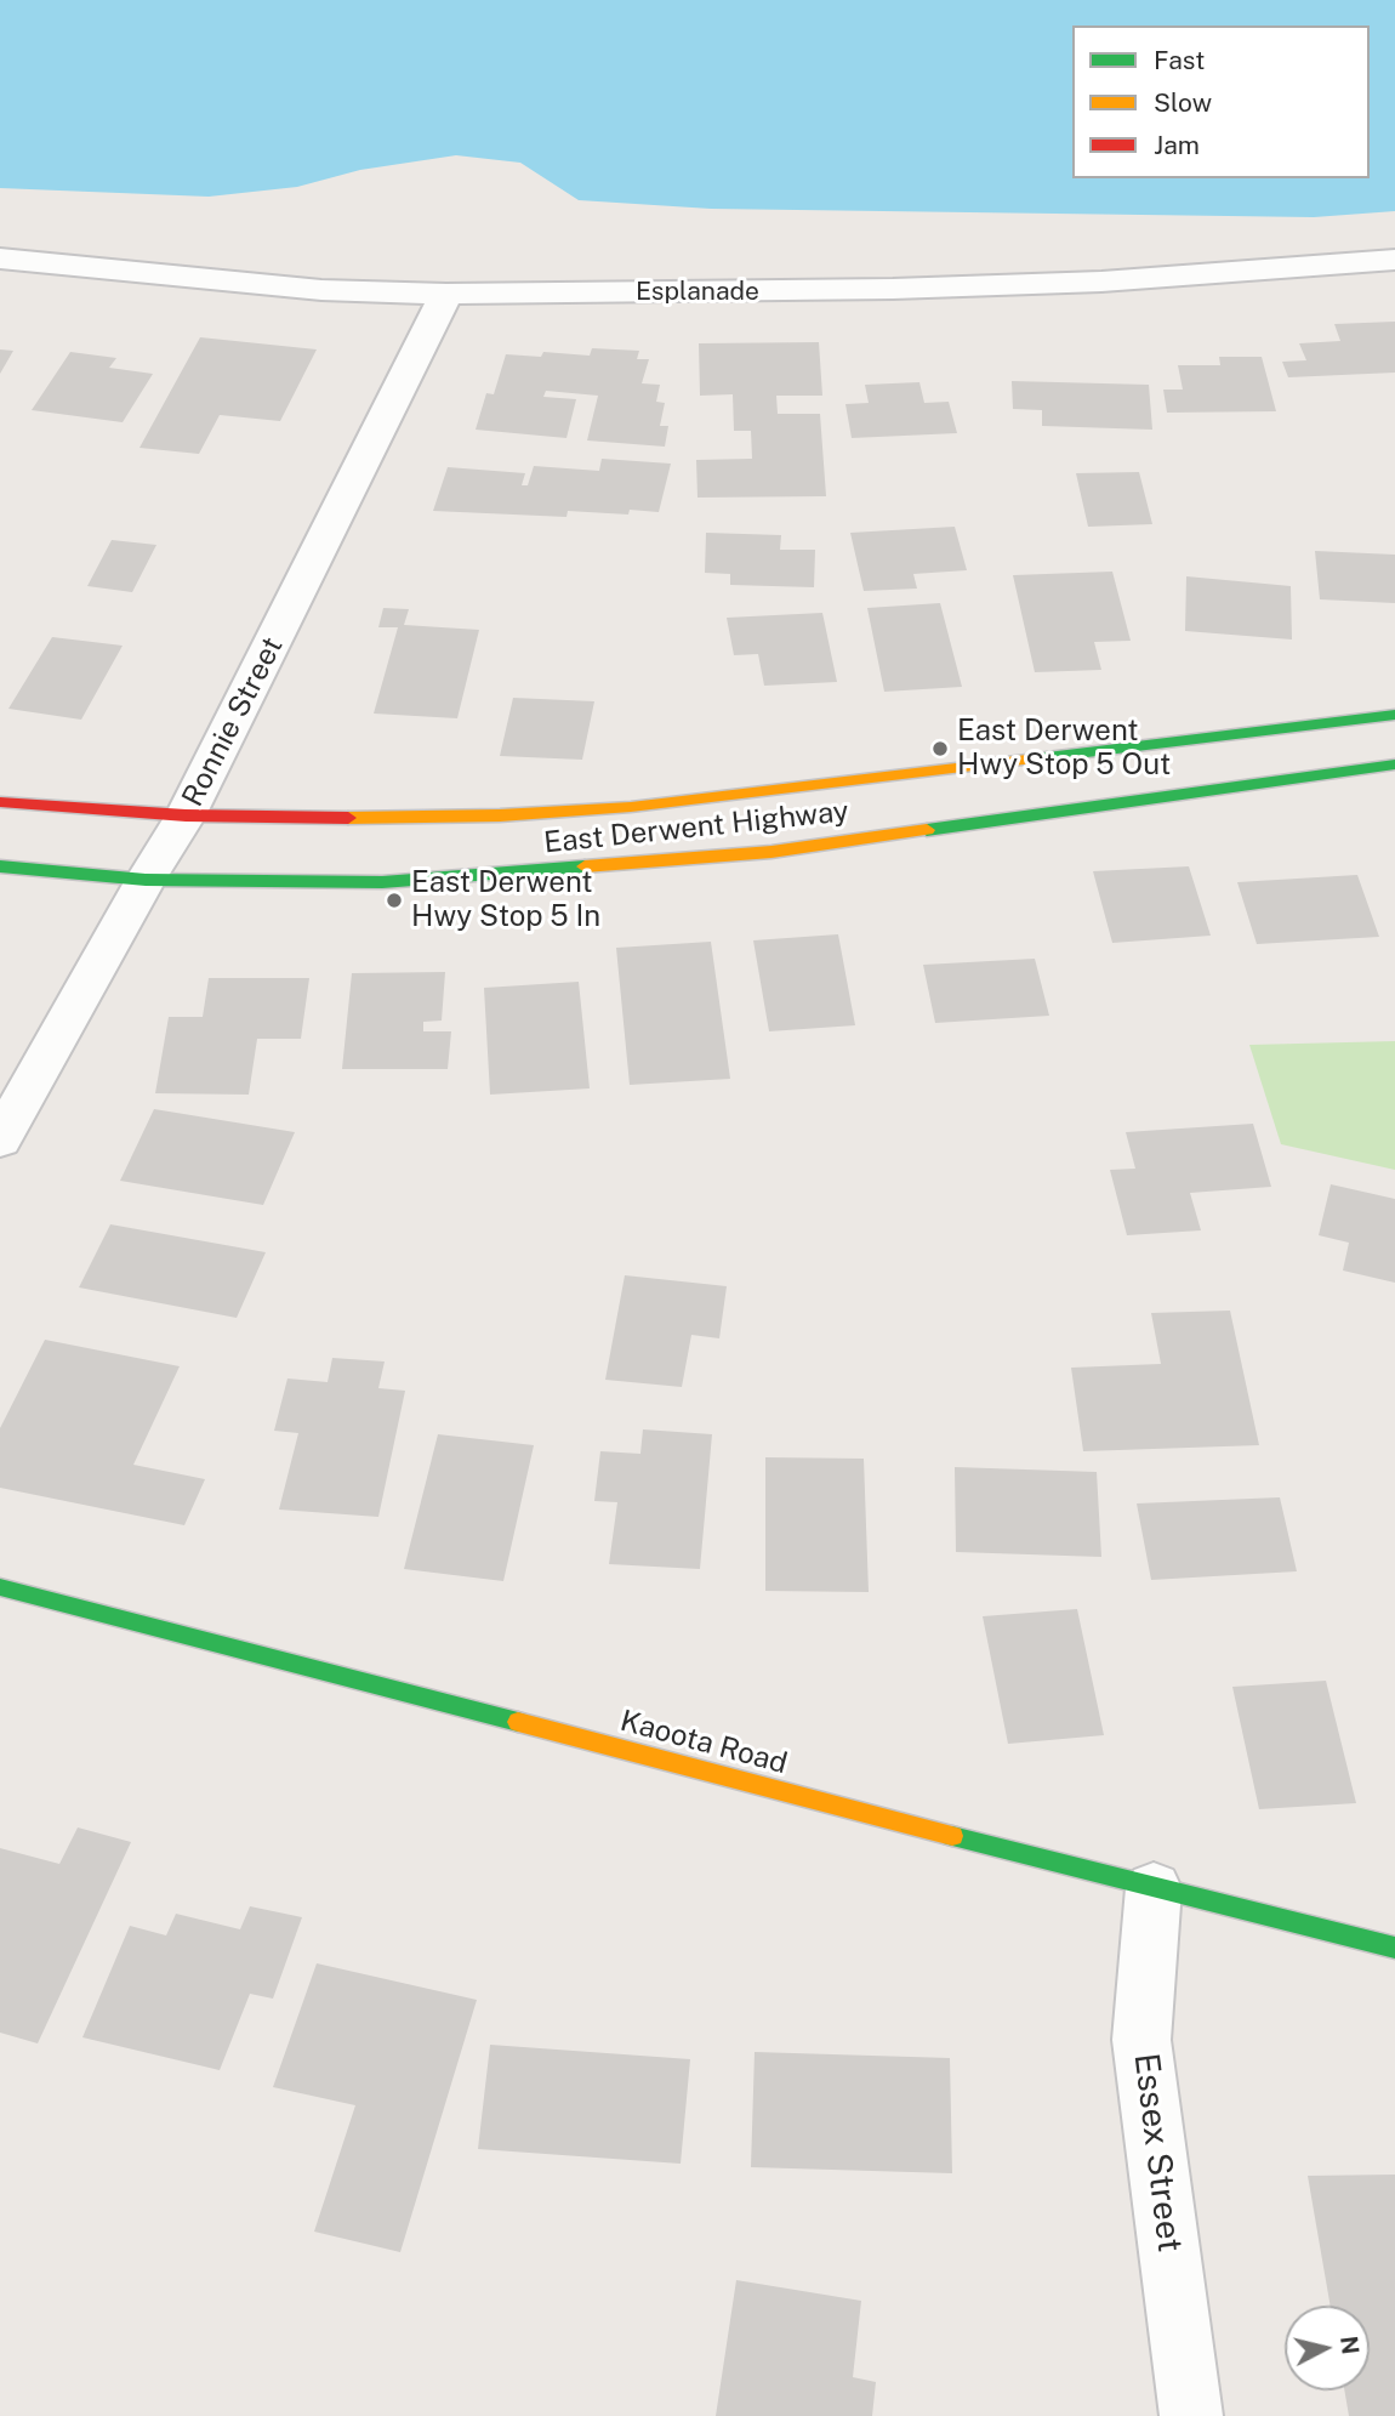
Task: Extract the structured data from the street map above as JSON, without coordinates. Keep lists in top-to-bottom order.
{
  "streets": {
    "main road": ["East Derwent Highway", "Kaoota Road"],
    "street": ["Esplanade", "Ronnie Street", "Essex Street"]
  },
  "crossings": [
    ["Esplanade", "Ronnie Street"],
    ["Ronnie Street", "East Derwent Highway"],
    ["Kaoota Road", "Essex Street"]
  ],
  "places": ["East Derwent Hwy Stop 5 Out", "East Derwent Hwy Stop 5 In"],
  "legend": ["Fast", "Slow", "Jam"],
  "north": "right"
}
